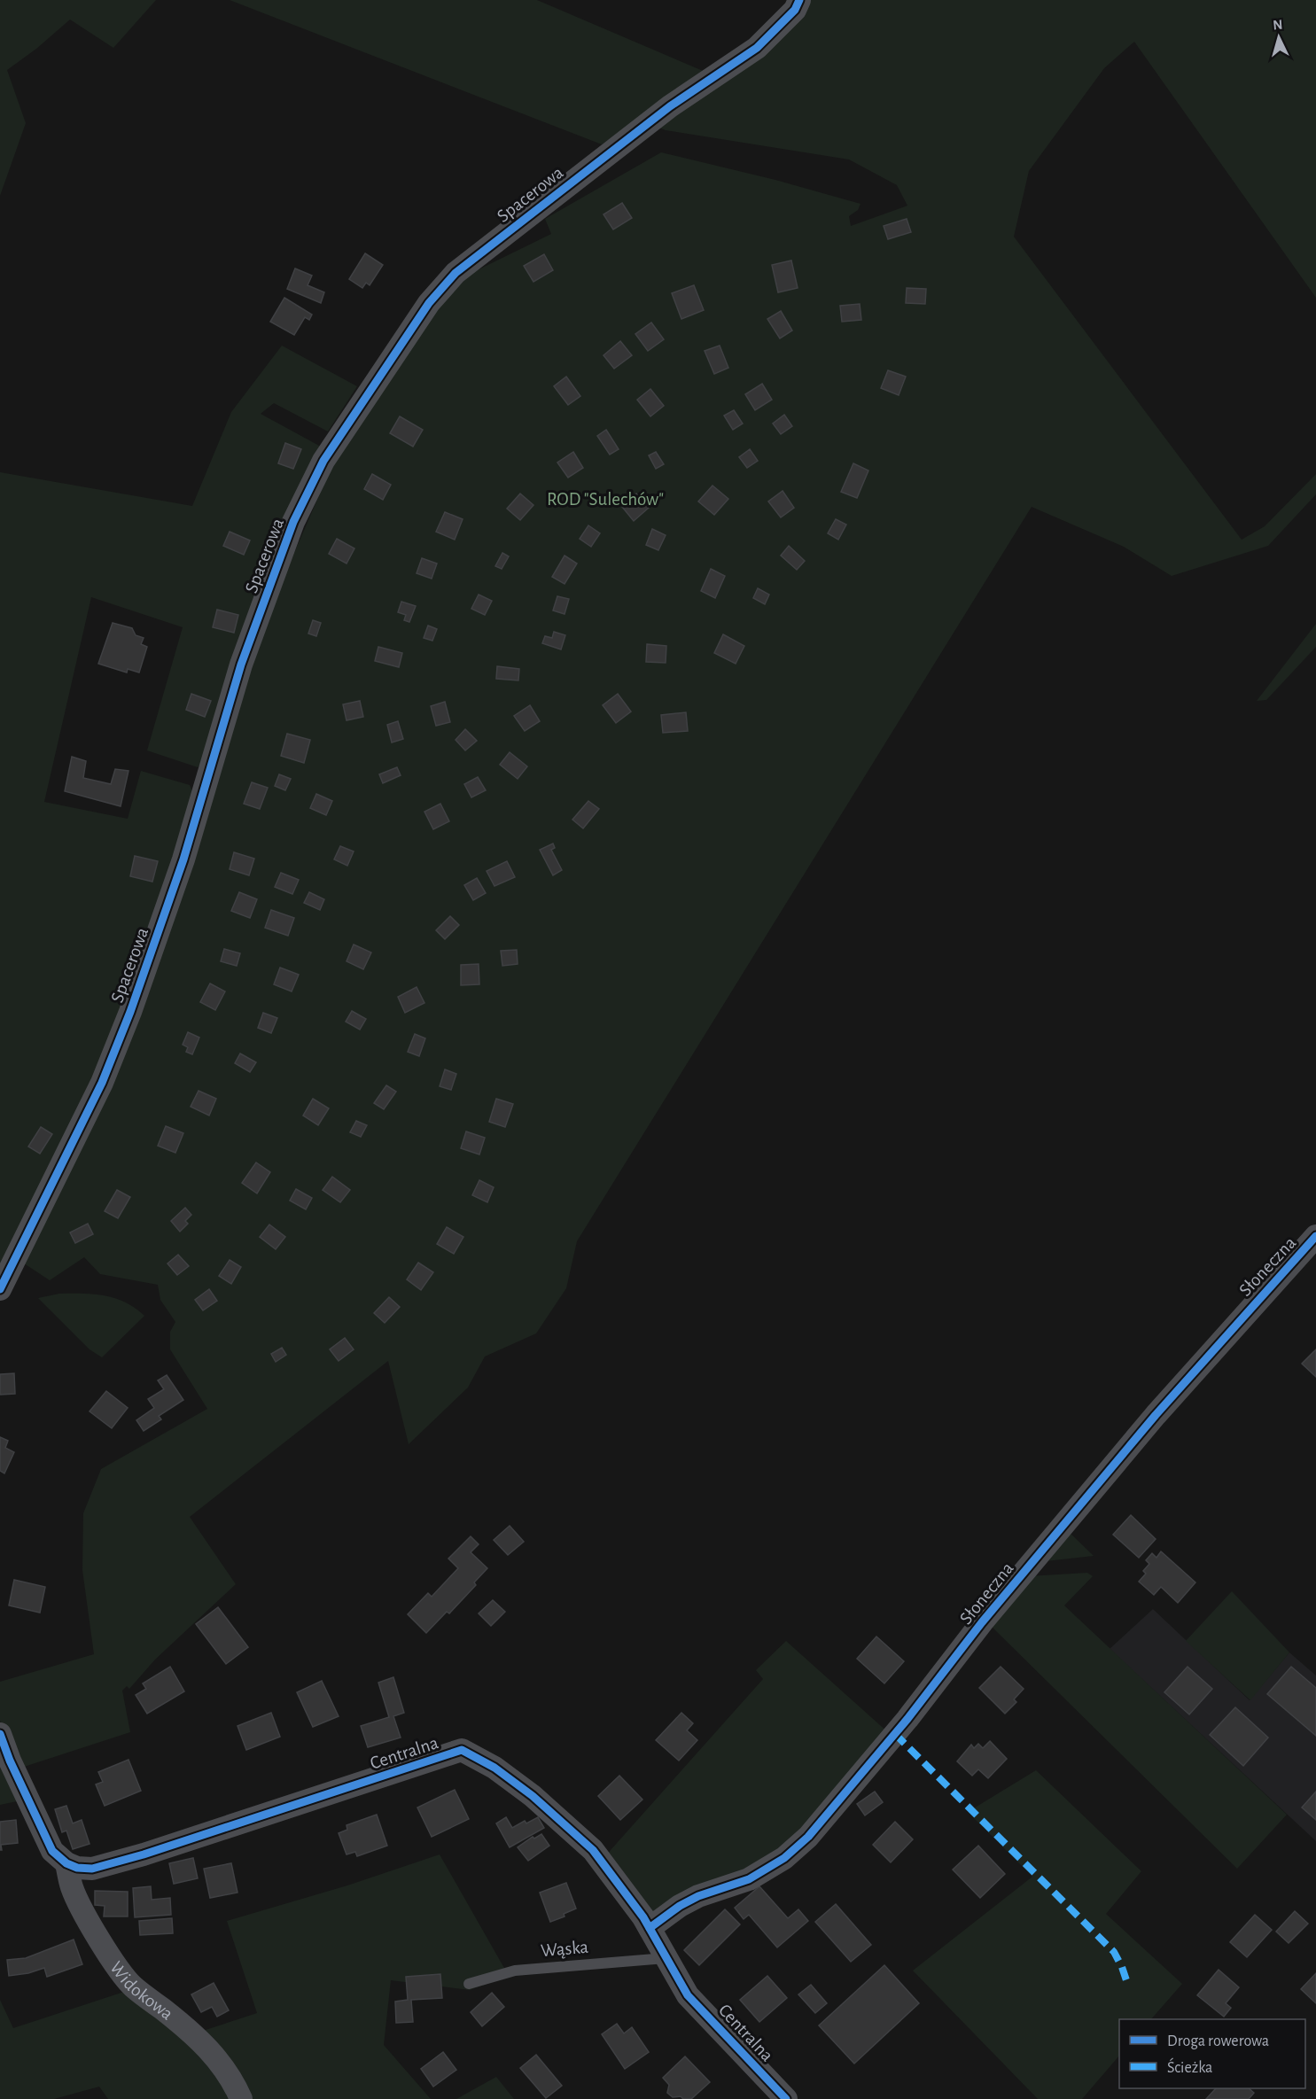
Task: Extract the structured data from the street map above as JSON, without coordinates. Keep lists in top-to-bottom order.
{
  "streets": {
    "street": [
      "Spacerowa",
      "Słoneczna",
      "Centralna",
      "Widokowa"
    ],
    "lane": ["Wąska"]
  },
  "crossings": [
    ["Słoneczna", "Centralna"],
    ["Centralna", "Wąska"],
    ["Centralna", "Widokowa"]
  ],
  "parks": ["ROD \"Sulechów\""],
  "legend": ["Droga rowerowa", "Ścieżka"],
  "north": "top"
}
